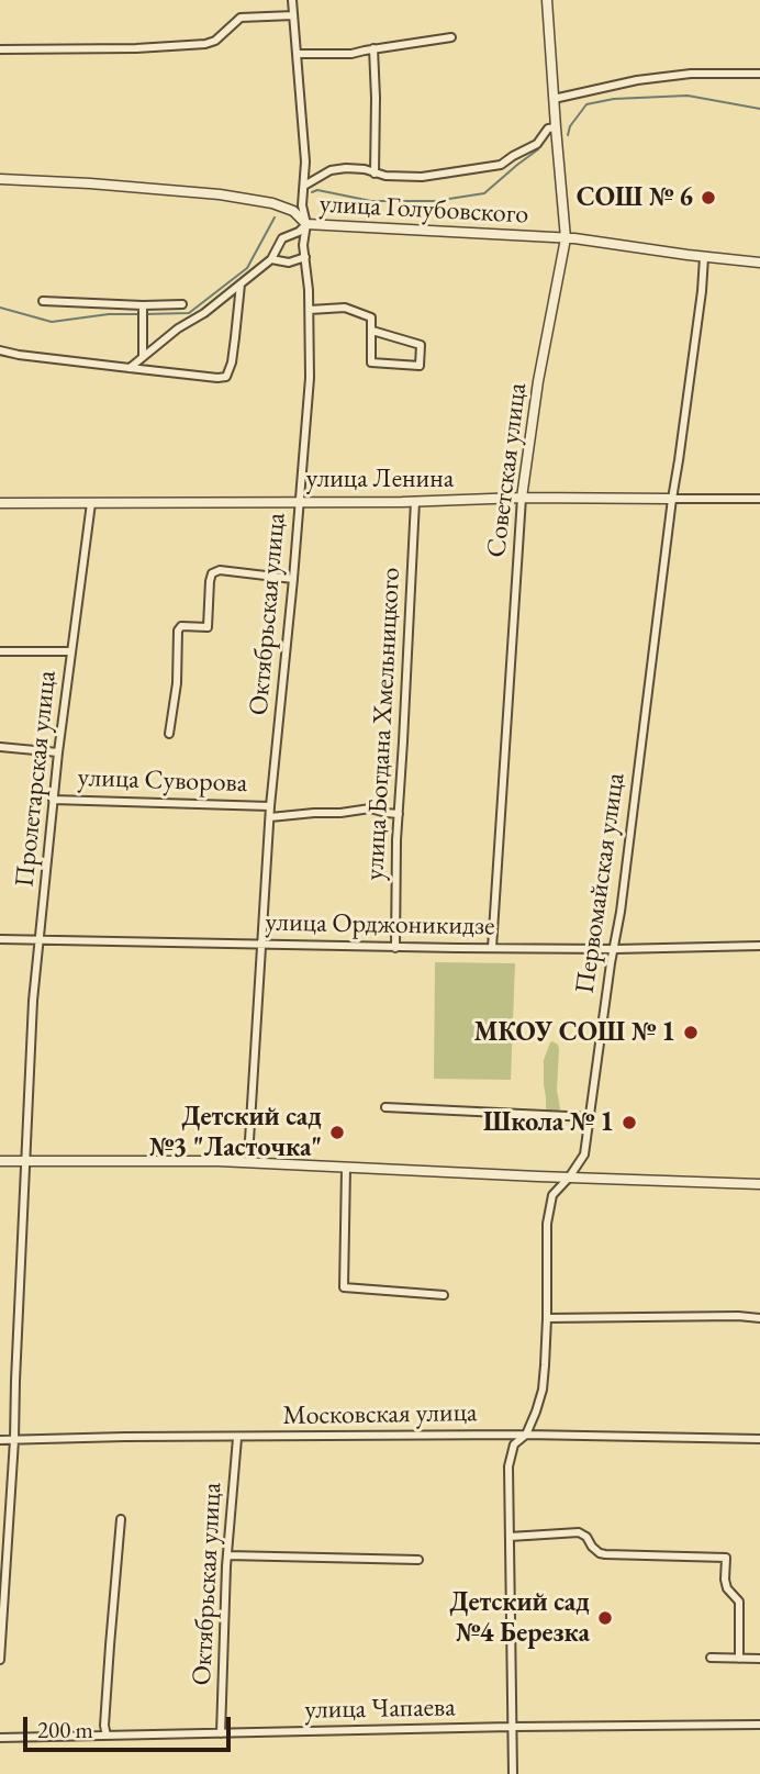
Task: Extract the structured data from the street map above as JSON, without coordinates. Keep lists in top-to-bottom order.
{
  "streets": {
    "street": [
      "улица Голубовского",
      "Советская улица",
      "улица Ленина",
      "Октябрьская улица",
      "улица Богдана Хмельницкого",
      "Пролетарская улица",
      "улица Суворова",
      "Первомайская улица",
      "улица Орджоникидзе",
      "Московская улица",
      "улица Чапаева"
    ]
  },
  "crossings": [
    ["улица Голубовского", "Советская улица"],
    ["улица Голубовского", "Октябрьская улица"],
    ["улица Голубовского", "Первомайская улица"],
    ["Советская улица", "улица Ленина"],
    ["Советская улица", "улица Орджоникидзе"],
    ["улица Ленина", "Октябрьская улица"],
    ["улица Ленина", "улица Богдана Хмельницкого"],
    ["улица Ленина", "Пролетарская улица"],
    ["улица Ленина", "Первомайская улица"],
    ["Октябрьская улица", "улица Суворова"],
    ["Октябрьская улица", "улица Орджоникидзе"],
    ["Октябрьская улица", "Московская улица"],
    ["Октябрьская улица", "улица Чапаева"],
    ["улица Богдана Хмельницкого", "улица Орджоникидзе"],
    ["Пролетарская улица", "улица Суворова"],
    ["Пролетарская улица", "улица Орджоникидзе"],
    ["Пролетарская улица", "Московская улица"],
    ["Первомайская улица", "улица Орджоникидзе"],
    ["Первомайская улица", "Московская улица"],
    ["Первомайская улица", "улица Чапаева"]
  ],
  "places": [
    "СОШ № 6",
    "МКОУ СОШ № 1",
    "Школа № 1",
    "Детский сад №3 \"Ласточка\"",
    "Детский сад №4 Березка"
  ],
  "scale_bar": "200 m"
}
